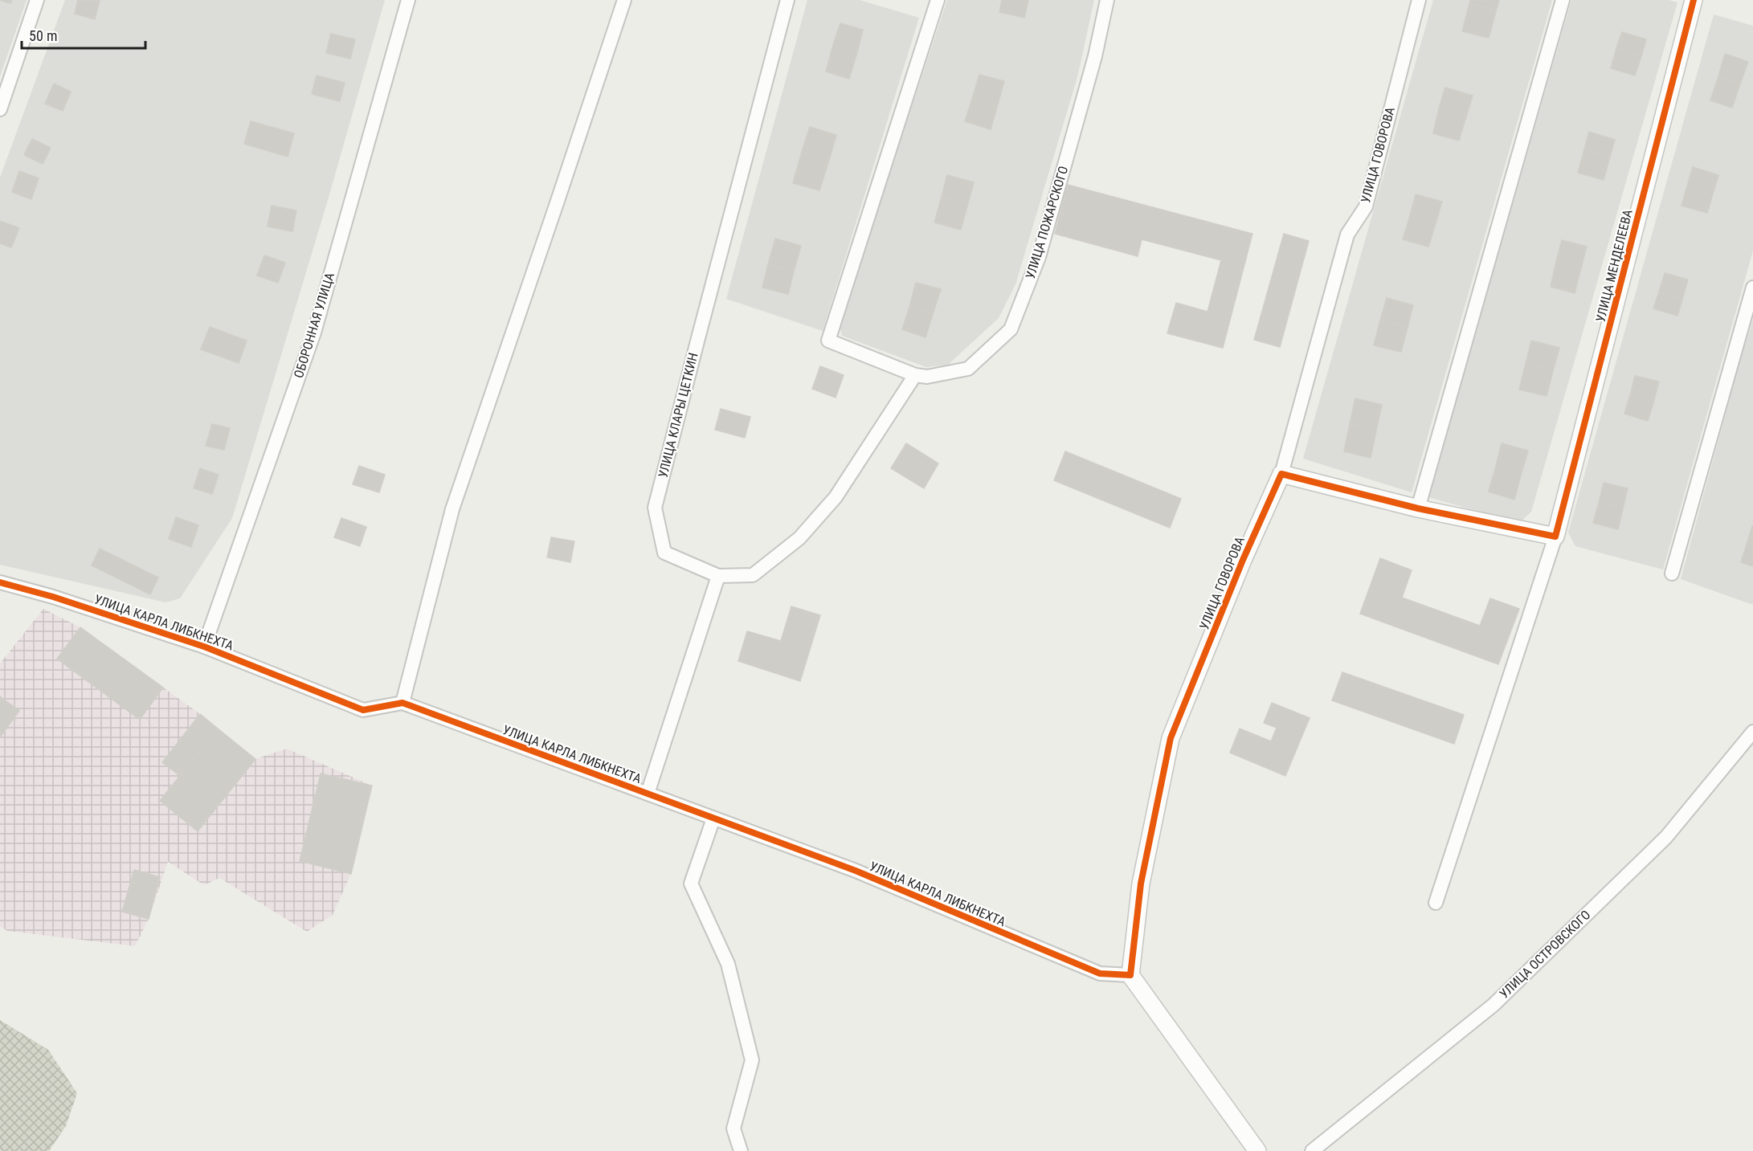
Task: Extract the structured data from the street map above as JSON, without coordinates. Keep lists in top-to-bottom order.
{
  "streets": {
    "street": [
      "УЛИЦА ГОВОРОВА",
      "УЛИЦА ПОЖАРСКОГО",
      "УЛИЦА МЕНДЕЛЕЕВА",
      "ОБОРОННАЯ УЛИЦА",
      "УЛИЦА КЛАРЫ ЦЕТКИН",
      "УЛИЦА КАРЛА ЛИБКНЕХТА",
      "УЛИЦА ОСТРОВСКОГО"
    ]
  },
  "crossings": [
    ["УЛИЦА ГОВОРОВА", "УЛИЦА КАРЛА ЛИБКНЕХТА"],
    ["ОБОРОННАЯ УЛИЦА", "УЛИЦА КАРЛА ЛИБКНЕХТА"]
  ],
  "scale_bar": "50 m"
}
